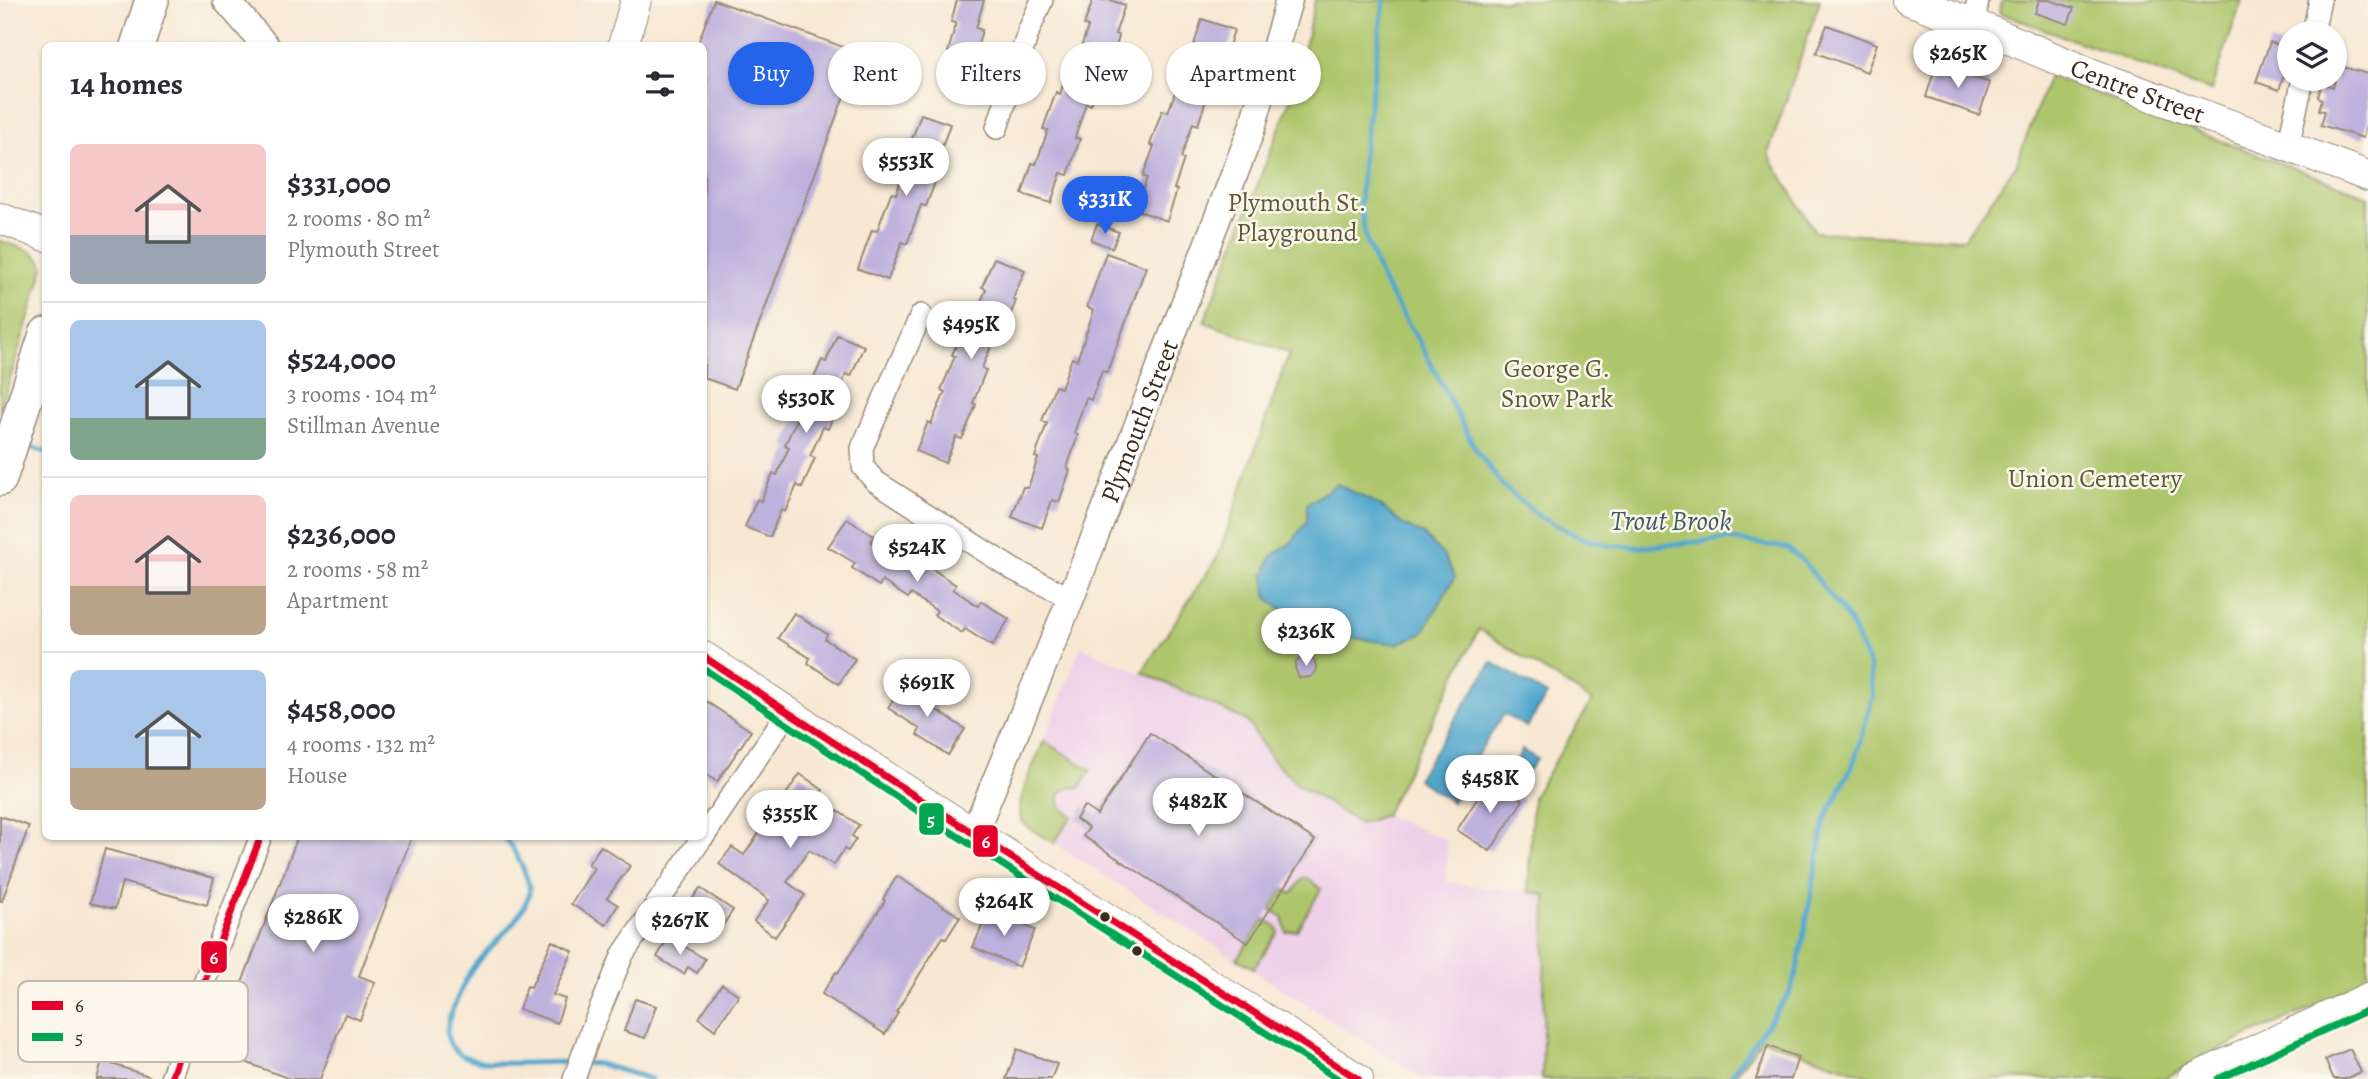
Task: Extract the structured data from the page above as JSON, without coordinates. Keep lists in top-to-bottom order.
{
  "streets": {
    "main road": ["Centre Street"],
    "street": ["Plymouth Street"]
  },
  "water": ["Trout Brook"],
  "parks": ["Plymouth St. Playground", "George G. Snow Park", "Union Cemetery"],
  "lines": ["transit line 6", "transit line 5"],
  "legend": ["6", "5"],
  "page": {
    "price": [
      "$265K",
      "$553K",
      "$331K",
      "$495K",
      "$530K",
      "$524K",
      "$236K",
      "$691K",
      "$458K",
      "$482K",
      "$355K",
      "$264K",
      "$286K",
      "$267K"
    ],
    "chip": [
      "Buy",
      "Rent",
      "Filters",
      "New",
      "Apartment"
    ],
    "heading": "14 homes",
    "list": [
      {
        "name": "$331,000",
        "note": "2 rooms · 80 m² · Plymouth Street"
      },
      {
        "name": "$524,000",
        "note": "3 rooms · 104 m² · Stillman Avenue"
      },
      {
        "name": "$236,000",
        "note": "2 rooms · 58 m² · Apartment"
      },
      {
        "name": "$458,000",
        "note": "4 rooms · 132 m² · House"
      }
    ]
  }
}
